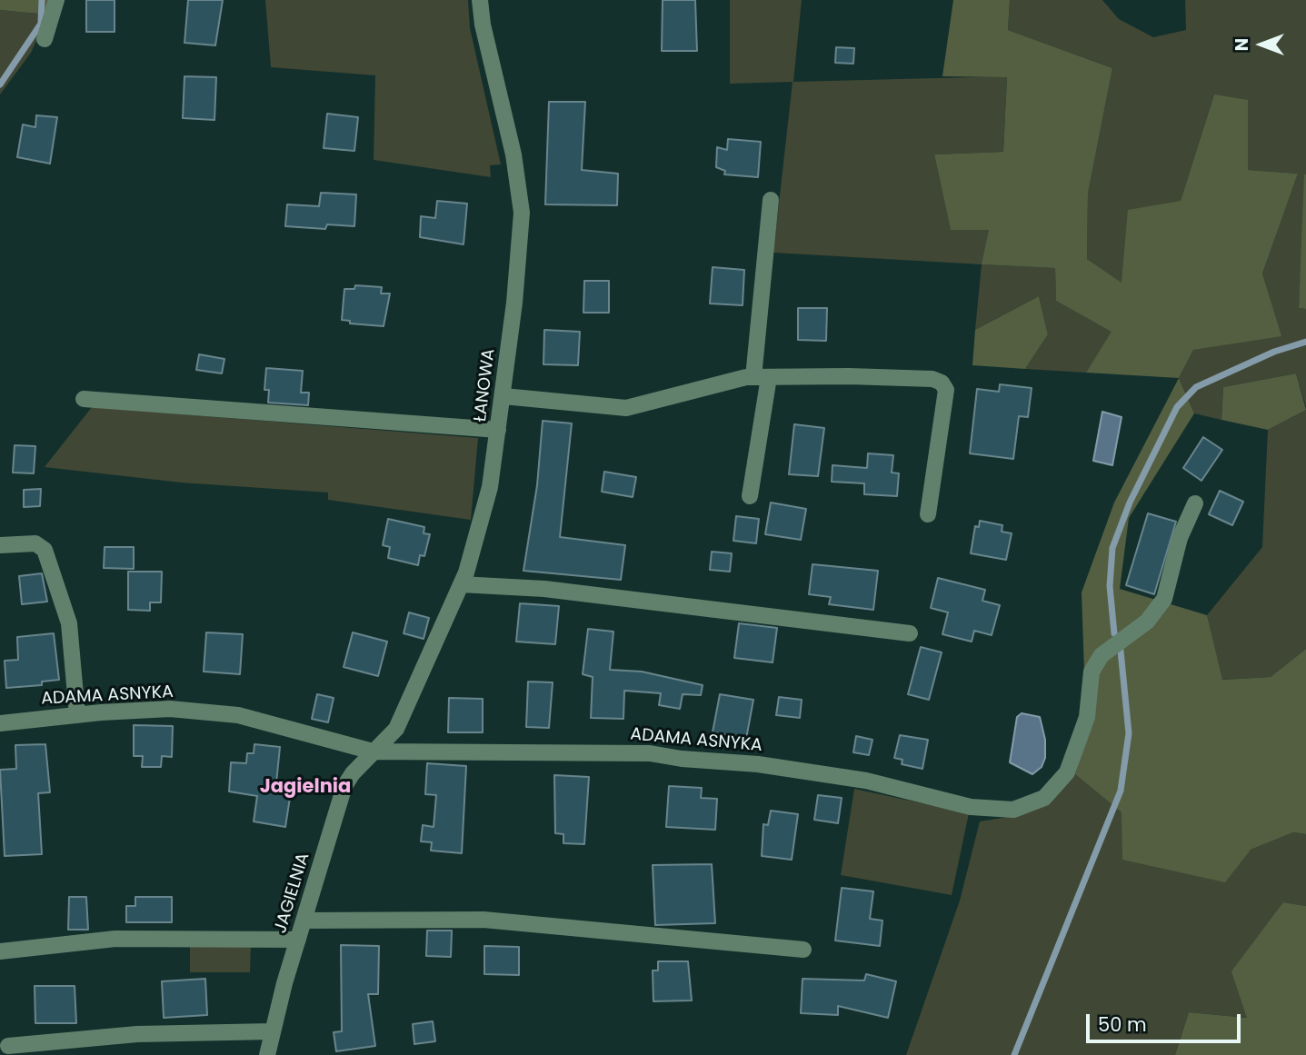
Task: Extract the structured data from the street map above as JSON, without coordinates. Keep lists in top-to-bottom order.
{
  "streets": {
    "street": ["ŁANOWA", "ADAMA ASNYKA", "JAGIELNIA"]
  },
  "crossings": [
    ["ŁANOWA", "ADAMA ASNYKA"],
    ["ŁANOWA", "JAGIELNIA"],
    ["ADAMA ASNYKA", "JAGIELNIA"]
  ],
  "districts": ["Jagielnia"],
  "scale_bar": "50 m",
  "north": "left"
}
